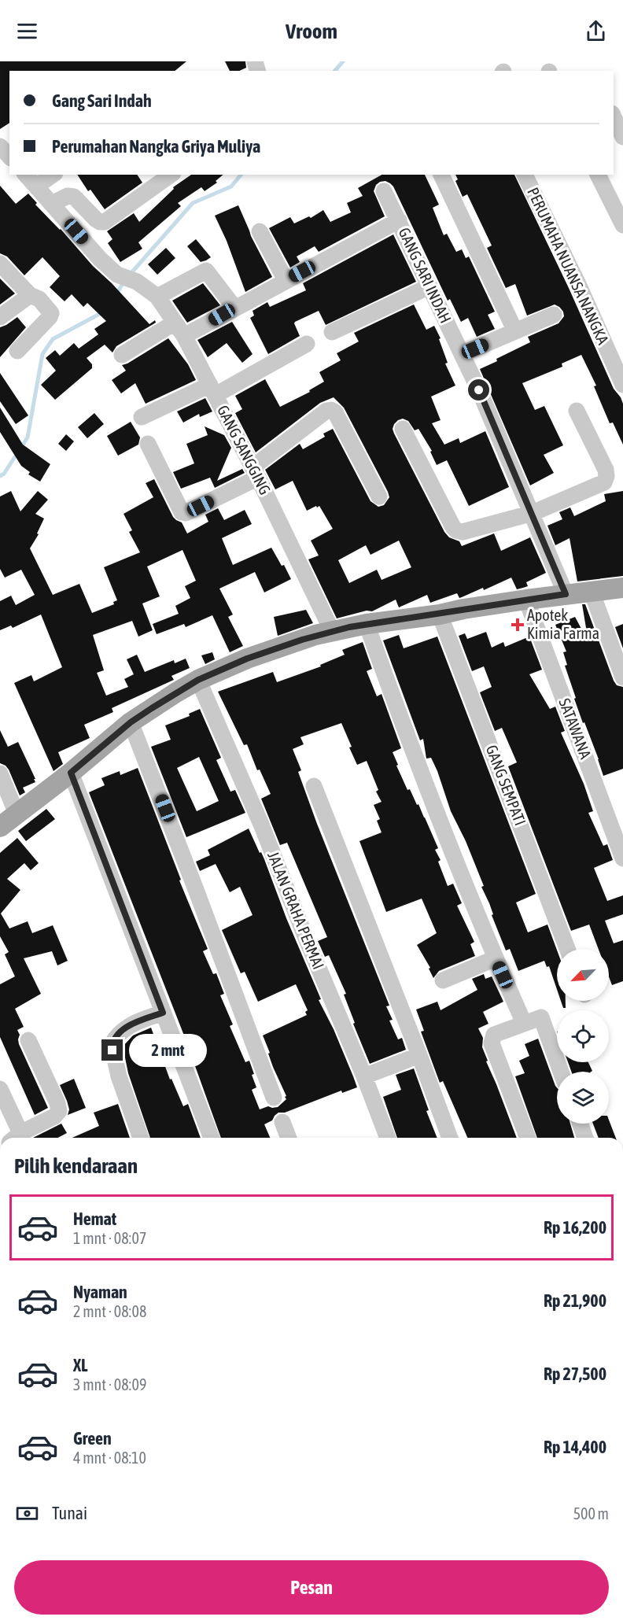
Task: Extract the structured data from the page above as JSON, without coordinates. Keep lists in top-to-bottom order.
{
  "streets": {
    "street": [
      "PERUMAHA NUANSA NANGKA",
      "GANG SARI INDAH",
      "GANG SANGGING",
      "SATAWANA",
      "GANG SEMPATI",
      "JALAN GRAHA PERMAI"
    ]
  },
  "places": {
    "health": ["Apotek Kimia Farma"]
  },
  "north": "bottom left",
  "page": {
    "header": "Vroom",
    "banner": ["Gang Sari Indah", "Perumahan Nangka Griya Muliya"],
    "bubble": "2 mnt",
    "heading": "Pilih kendaraan",
    "list": [
      {
        "name": "Hemat",
        "note": "1 mnt · 08:07",
        "value": "Rp 16,200"
      },
      {
        "name": "Nyaman",
        "note": "2 mnt · 08:08",
        "value": "Rp 21,900"
      },
      {
        "name": "XL",
        "note": "3 mnt · 08:09",
        "value": "Rp 27,500"
      },
      {
        "name": "Green",
        "note": "4 mnt · 08:10",
        "value": "Rp 14,400"
      }
    ],
    "pay": ["Tunai", "500 m"],
    "buttons": "Pesan"
  }
}
